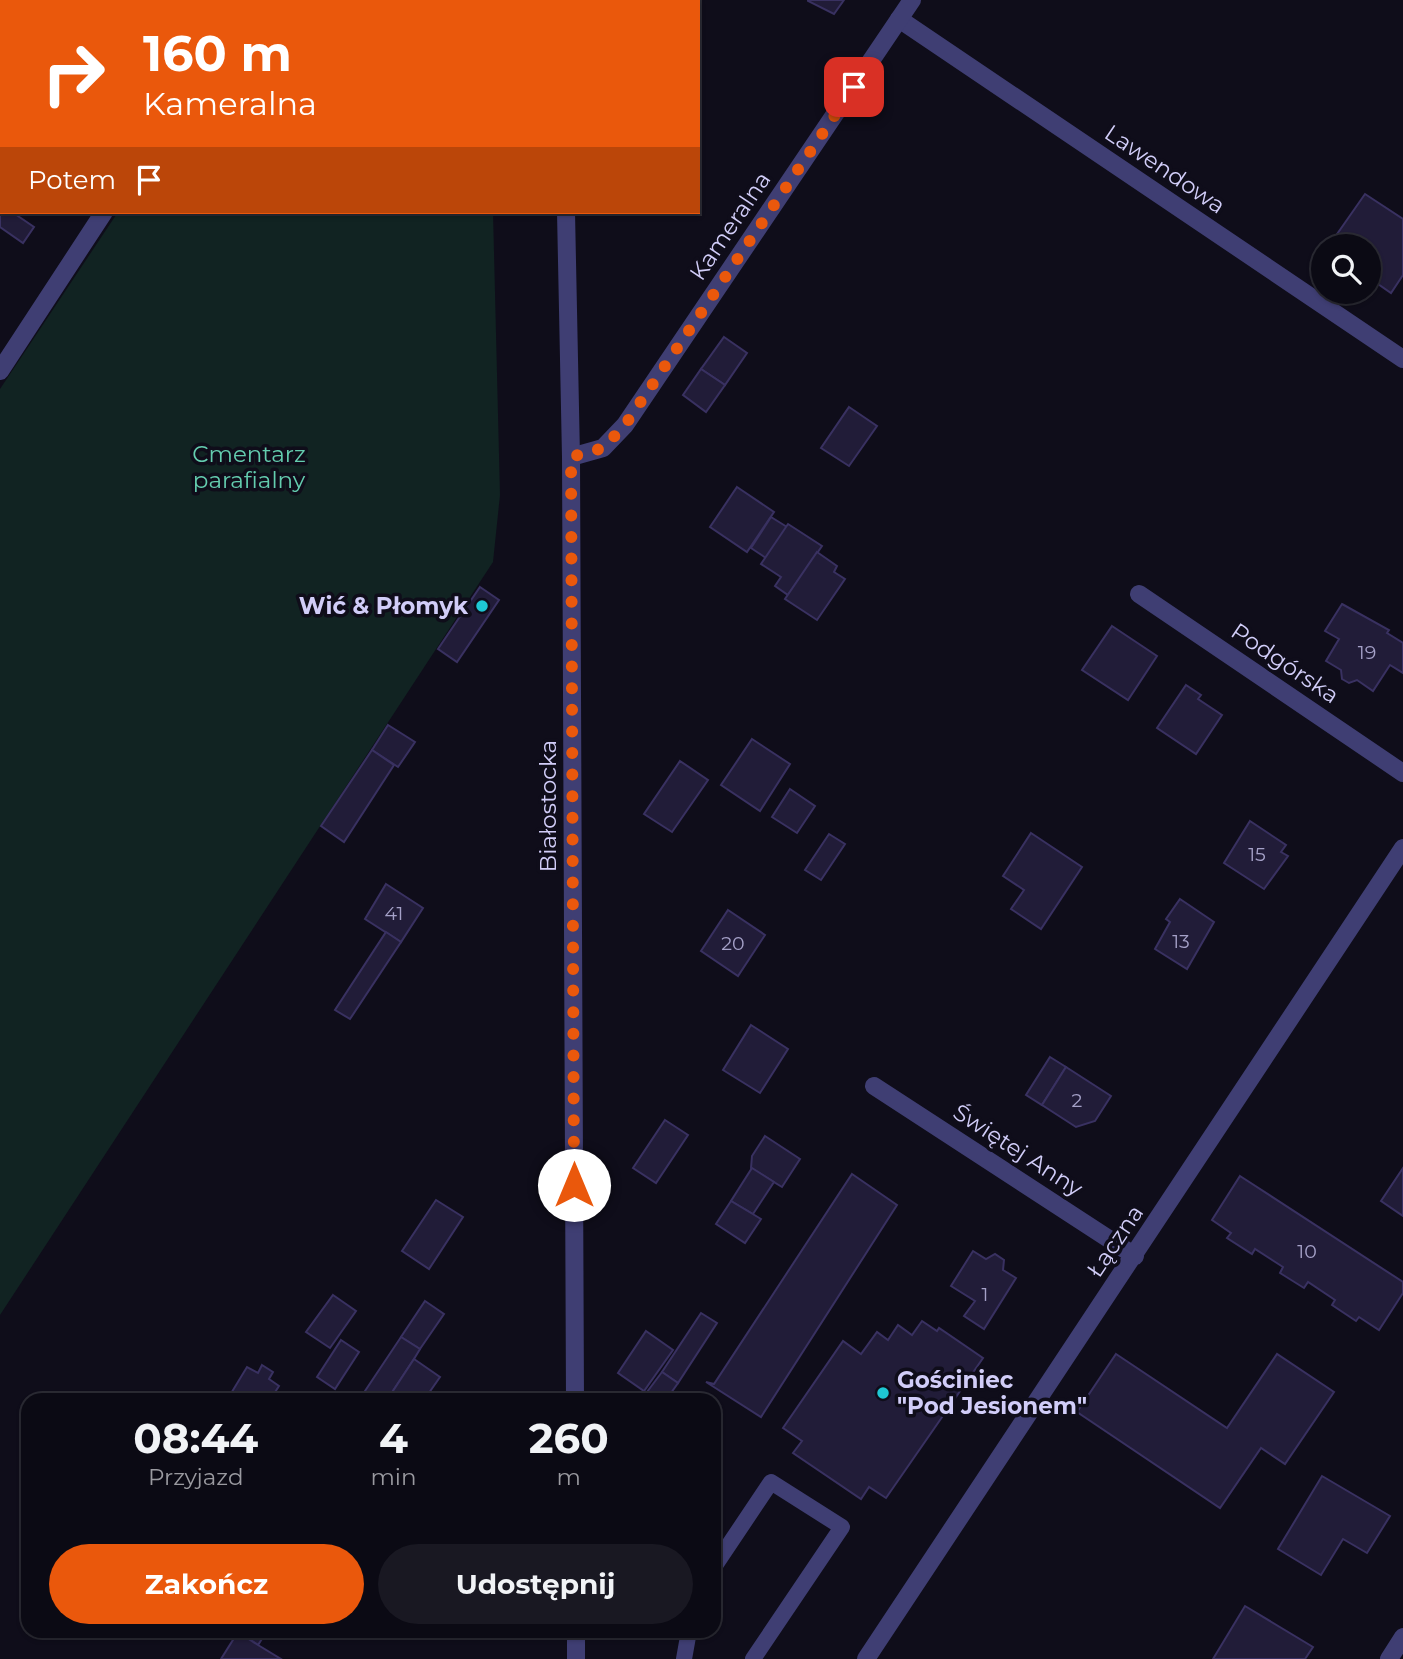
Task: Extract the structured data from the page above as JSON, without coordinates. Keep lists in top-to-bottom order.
{
  "streets": {
    "street": [
      "Lawendowa",
      "Kameralna",
      "Podgórska",
      "Białostocka",
      "Świętej Anny",
      "Łączna"
    ]
  },
  "crossings": [
    ["Lawendowa", "Kameralna"],
    ["Kameralna", "Białostocka"],
    ["Świętej Anny", "Łączna"]
  ],
  "parks": ["Cmentarz parafialny"],
  "places": ["Wić & Płomyk", "Gościniec \"Pod Jesionem\""],
  "house_numbers": [
    "19",
    "15",
    "41",
    "13",
    "20",
    "2",
    "10",
    "1"
  ],
  "page": {
    "turn": ["160 m", "Kameralna"],
    "then": "Potem",
    "eta": [
      "08:44",
      "Przyjazd",
      "4",
      "min",
      "260",
      "m"
    ],
    "buttons": ["Zakończ", "Udostępnij"]
  }
}
